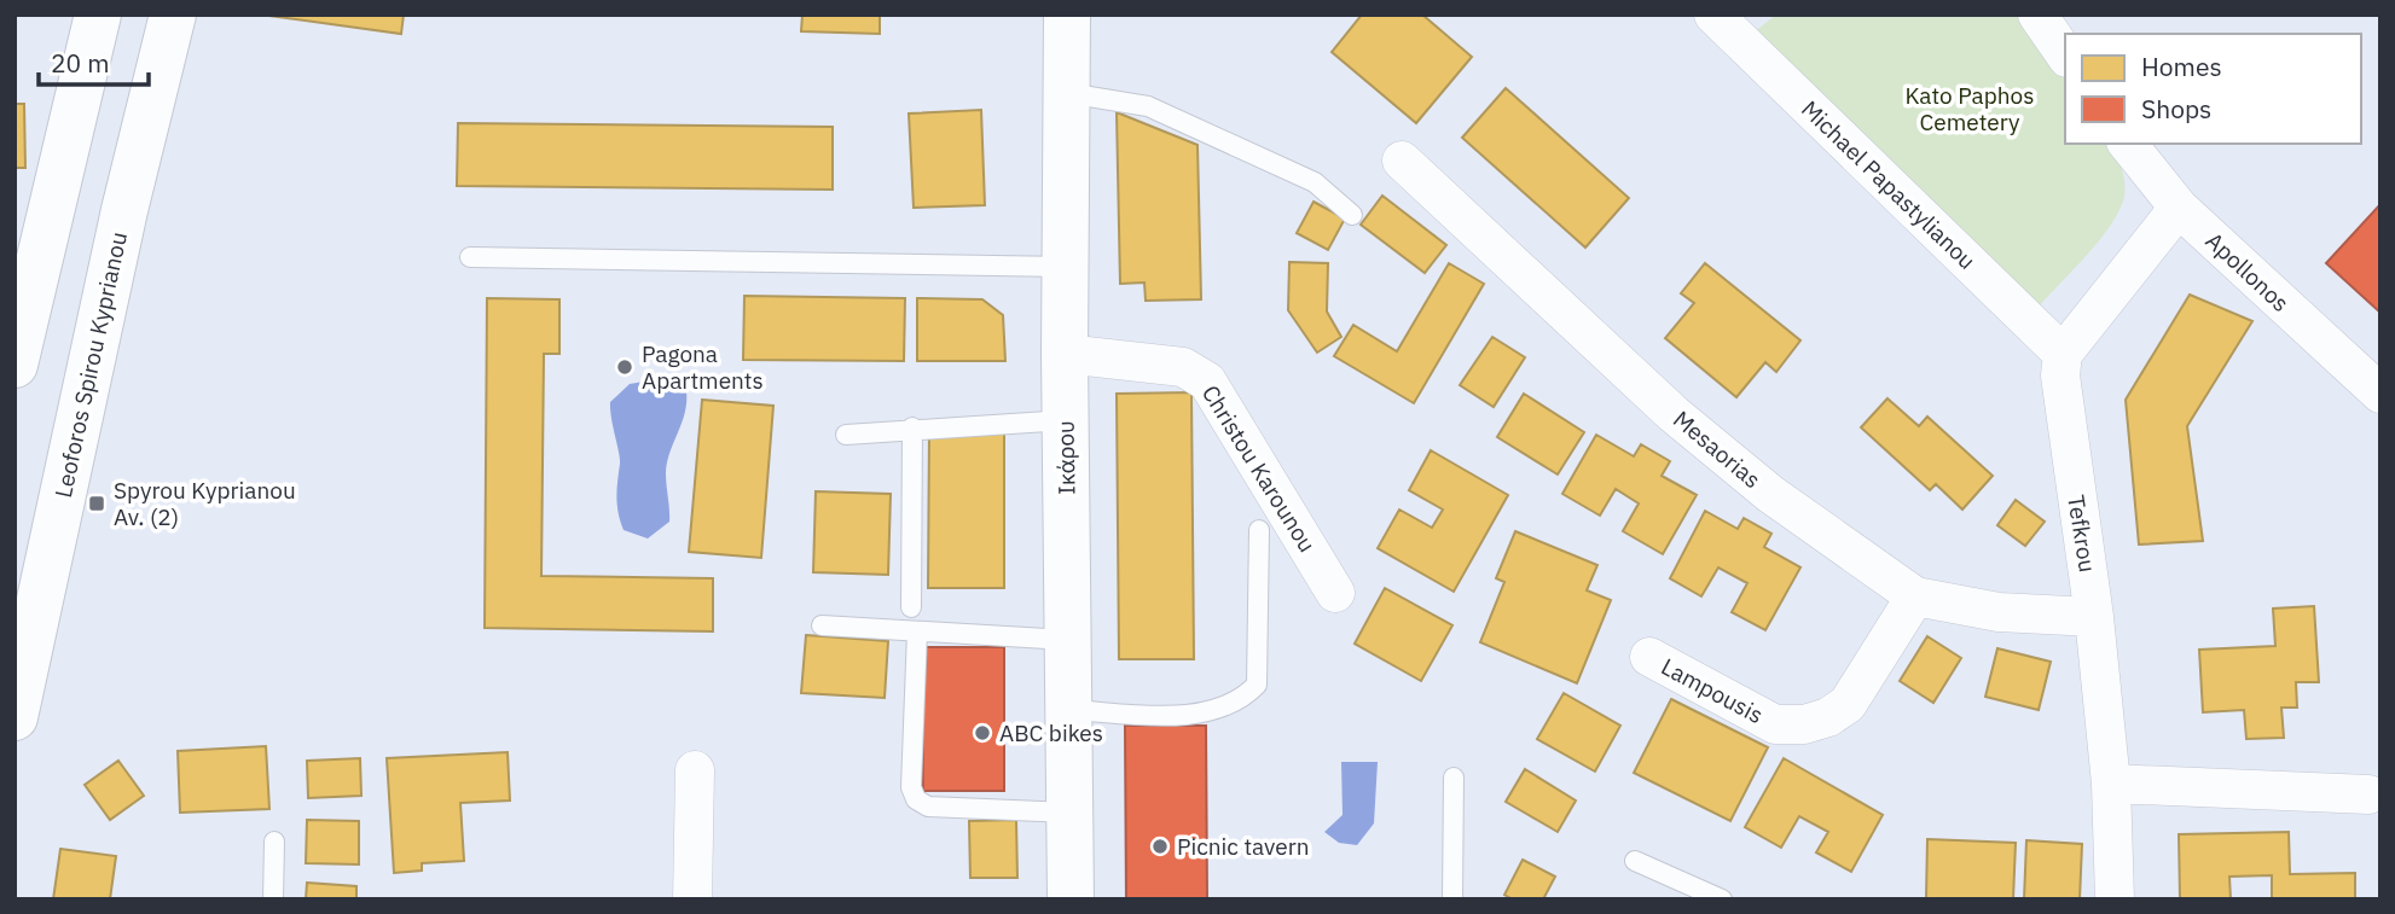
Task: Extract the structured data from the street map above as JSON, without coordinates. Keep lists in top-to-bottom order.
{
  "streets": {
    "main road": ["Leoforos Spirou Kyprianou", "Ικάρου"],
    "street": [
      "Michael Papastylianou",
      "Apollonos",
      "Mesaorias",
      "Christou Karounou",
      "Tefkrou",
      "Lampousis"
    ]
  },
  "crossings": [
    ["Michael Papastylianou", "Tefkrou"],
    ["Mesaorias", "Tefkrou"],
    ["Mesaorias", "Lampousis"],
    ["Ικάρου", "Christou Karounou"]
  ],
  "parks": ["Kato Paphos Cemetery"],
  "places": {
    "other": ["Pagona Apartments", "ABC bikes", "Picnic tavern"],
    "transit": ["Spyrou Kyprianou Av. (2)"]
  },
  "legend": ["Homes", "Shops"],
  "scale_bar": "20 m"
}
